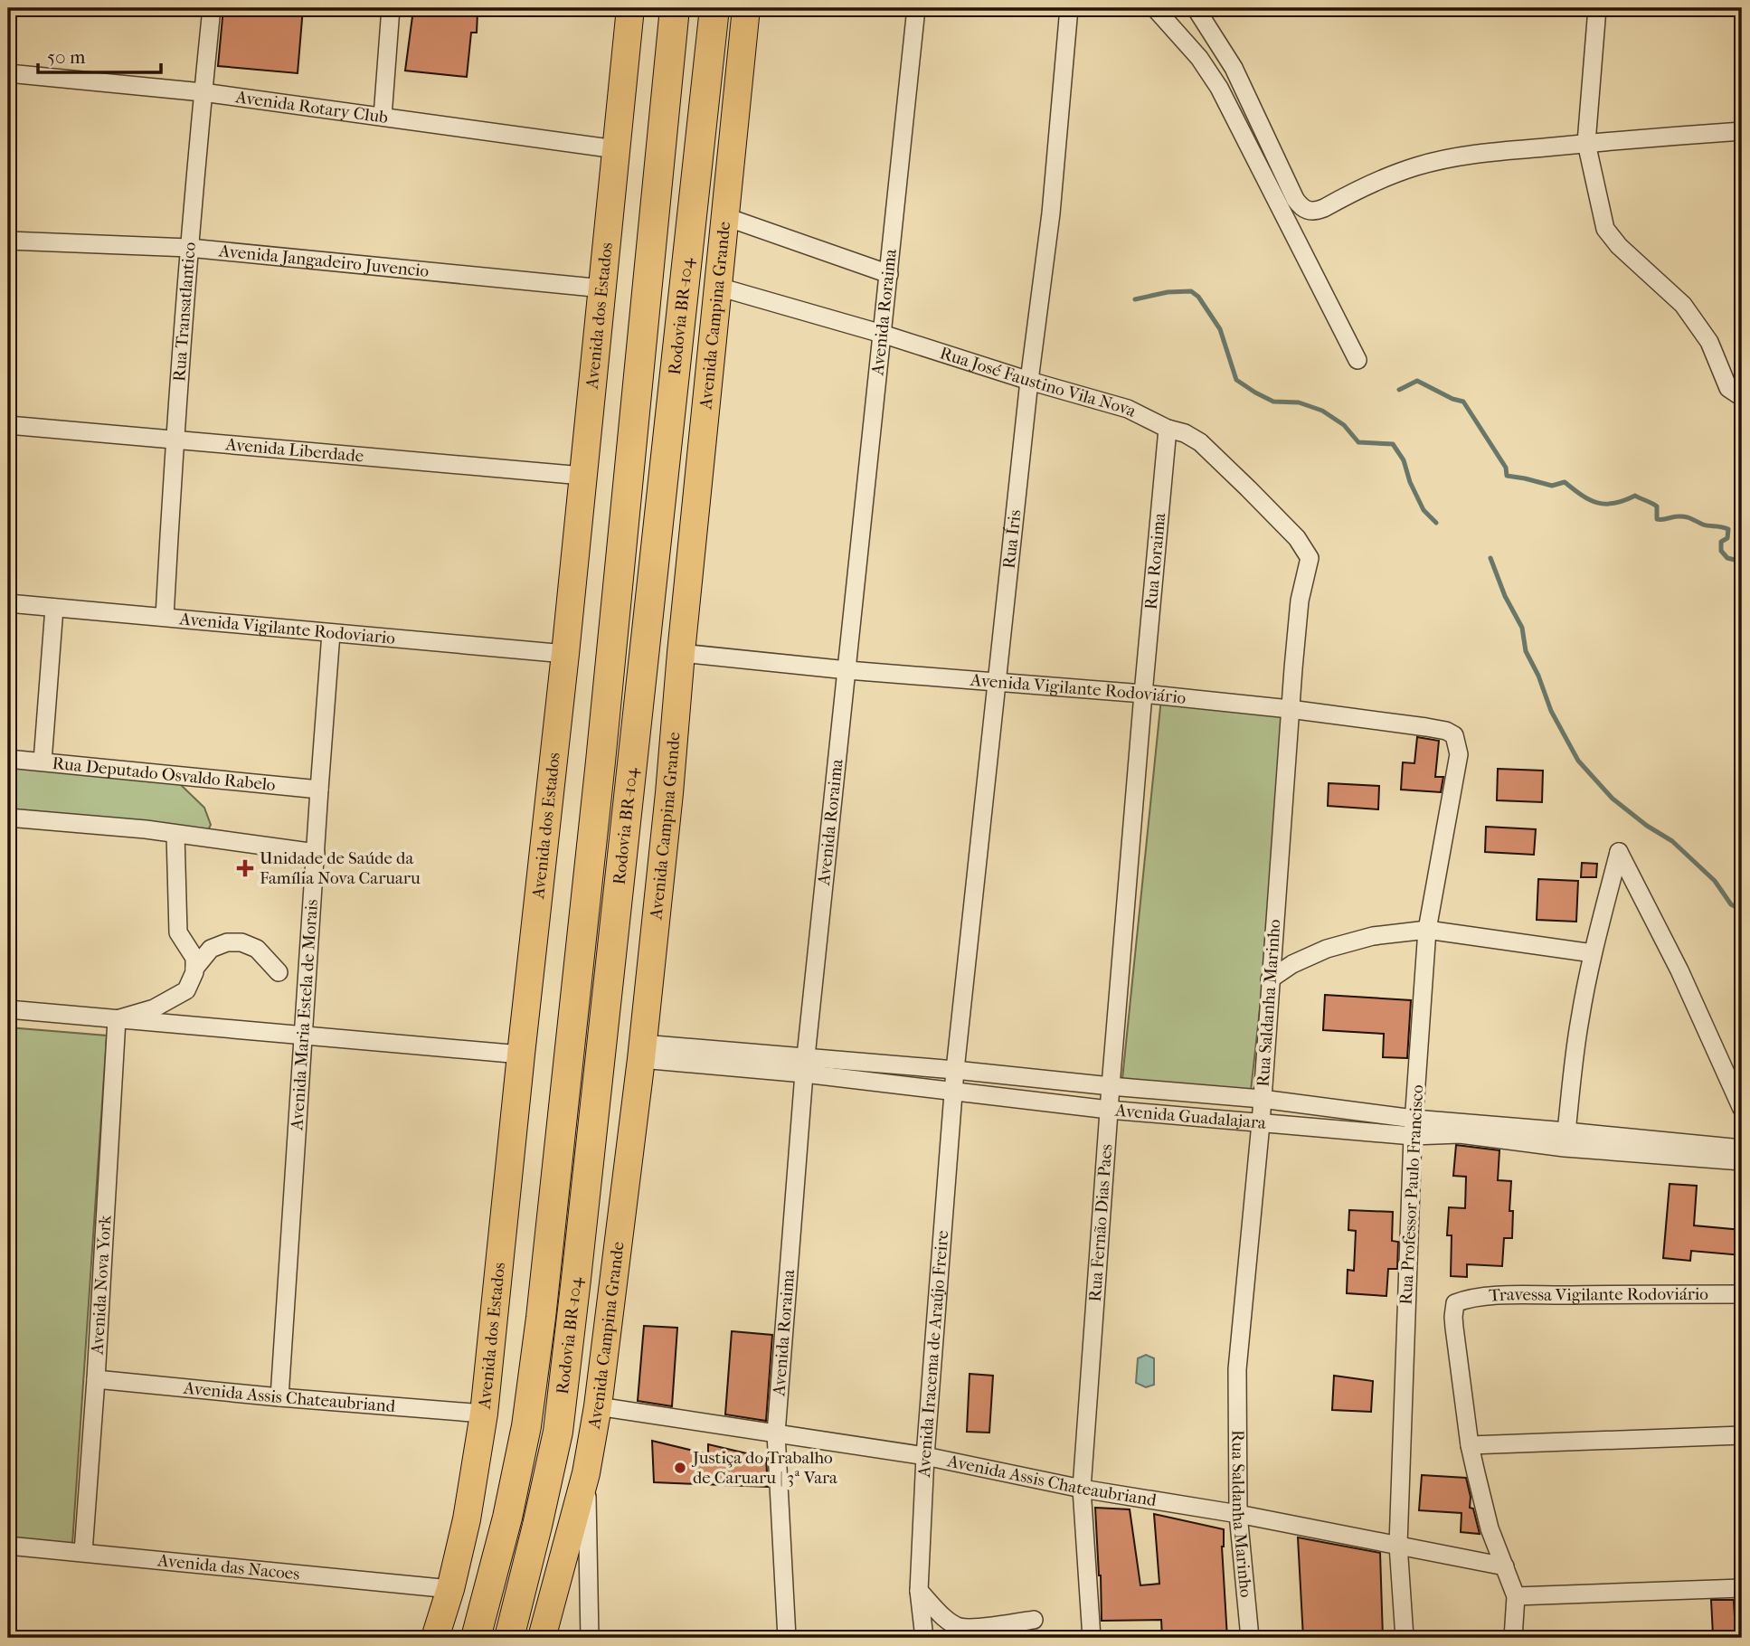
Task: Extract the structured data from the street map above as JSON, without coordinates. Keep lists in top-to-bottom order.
{
  "streets": {
    "highway": ["Rodovia BR-104"],
    "main road": ["Avenida dos Estados", "Avenida Campina Grande"],
    "street": [
      "Avenida Rotary Club",
      "Avenida Jangadeiro Juvencio",
      "Rua Transatlantico",
      "Avenida Roraima",
      "Rua José Faustino Vila Nova",
      "Avenida Liberdade",
      "Rua Íris",
      "Rua Roraima",
      "Avenida Vigilante Rodoviario",
      "Avenida Vigilante Rodoviário",
      "Rua Deputado Osvaldo Rabelo",
      "Rua Saldanha Marinho",
      "Avenida Maria Estela de Morais",
      "Avenida Guadalajara",
      "Rua Professor Paulo Francisco",
      "Rua Fernão Dias Paes",
      "Avenida Nova York",
      "Travessa Vigilante Rodoviário",
      "Avenida Iracema de Araújo Freire",
      "Avenida Assis Chateaubriand",
      "Avenida das Nacoes"
    ]
  },
  "crossings": [
    ["Avenida Rotary Club", "Rua Transatlantico"],
    ["Avenida Rotary Club", "Avenida dos Estados"],
    ["Avenida Jangadeiro Juvencio", "Rua Transatlantico"],
    ["Avenida Jangadeiro Juvencio", "Avenida dos Estados"],
    ["Rua Transatlantico", "Avenida Liberdade"],
    ["Rua Transatlantico", "Avenida Vigilante Rodoviario"],
    ["Avenida Roraima", "Rua José Faustino Vila Nova"],
    ["Avenida Roraima", "Avenida Vigilante Rodoviário"],
    ["Avenida Roraima", "Avenida Guadalajara"],
    ["Avenida Roraima", "Avenida Assis Chateaubriand"],
    ["Avenida dos Estados", "Avenida Liberdade"],
    ["Avenida dos Estados", "Avenida Vigilante Rodoviario"],
    ["Avenida dos Estados", "Avenida Assis Chateaubriand"],
    ["Avenida dos Estados", "Avenida das Nacoes"],
    ["Avenida Campina Grande", "Rua José Faustino Vila Nova"],
    ["Avenida Campina Grande", "Avenida Vigilante Rodoviário"],
    ["Avenida Campina Grande", "Avenida Guadalajara"],
    ["Avenida Campina Grande", "Avenida Assis Chateaubriand"],
    ["Rua José Faustino Vila Nova", "Rua Íris"],
    ["Rua José Faustino Vila Nova", "Rua Roraima"],
    ["Rua José Faustino Vila Nova", "Rua Saldanha Marinho"],
    ["Rua Íris", "Avenida Vigilante Rodoviário"],
    ["Rua Íris", "Avenida Iracema de Araújo Freire"],
    ["Rua Roraima", "Avenida Vigilante Rodoviário"],
    ["Rua Roraima", "Rua Fernão Dias Paes"],
    ["Avenida Vigilante Rodoviario", "Avenida Maria Estela de Morais"],
    ["Avenida Vigilante Rodoviário", "Rua Saldanha Marinho"],
    ["Avenida Vigilante Rodoviário", "Rua Professor Paulo Francisco"],
    ["Avenida Vigilante Rodoviário", "Rua Fernão Dias Paes"],
    ["Rua Deputado Osvaldo Rabelo", "Avenida Maria Estela de Morais"],
    ["Rua Saldanha Marinho", "Avenida Guadalajara"],
    ["Rua Saldanha Marinho", "Avenida Assis Chateaubriand"],
    ["Avenida Maria Estela de Morais", "Avenida Assis Chateaubriand"],
    ["Avenida Guadalajara", "Rua Professor Paulo Francisco"],
    ["Avenida Guadalajara", "Rua Fernão Dias Paes"],
    ["Avenida Guadalajara", "Avenida Iracema de Araújo Freire"],
    ["Rua Professor Paulo Francisco", "Avenida Assis Chateaubriand"],
    ["Rua Fernão Dias Paes", "Avenida Assis Chateaubriand"],
    ["Avenida Nova York", "Avenida Assis Chateaubriand"],
    ["Avenida Nova York", "Avenida das Nacoes"],
    ["Avenida Iracema de Araújo Freire", "Avenida Assis Chateaubriand"]
  ],
  "places": {
    "health": ["Unidade de Saúde da Família Nova Caruaru"],
    "other": ["Justiça do Trabalho de Caruaru | 3ª Vara"]
  },
  "scale_bar": "50 m"
}
